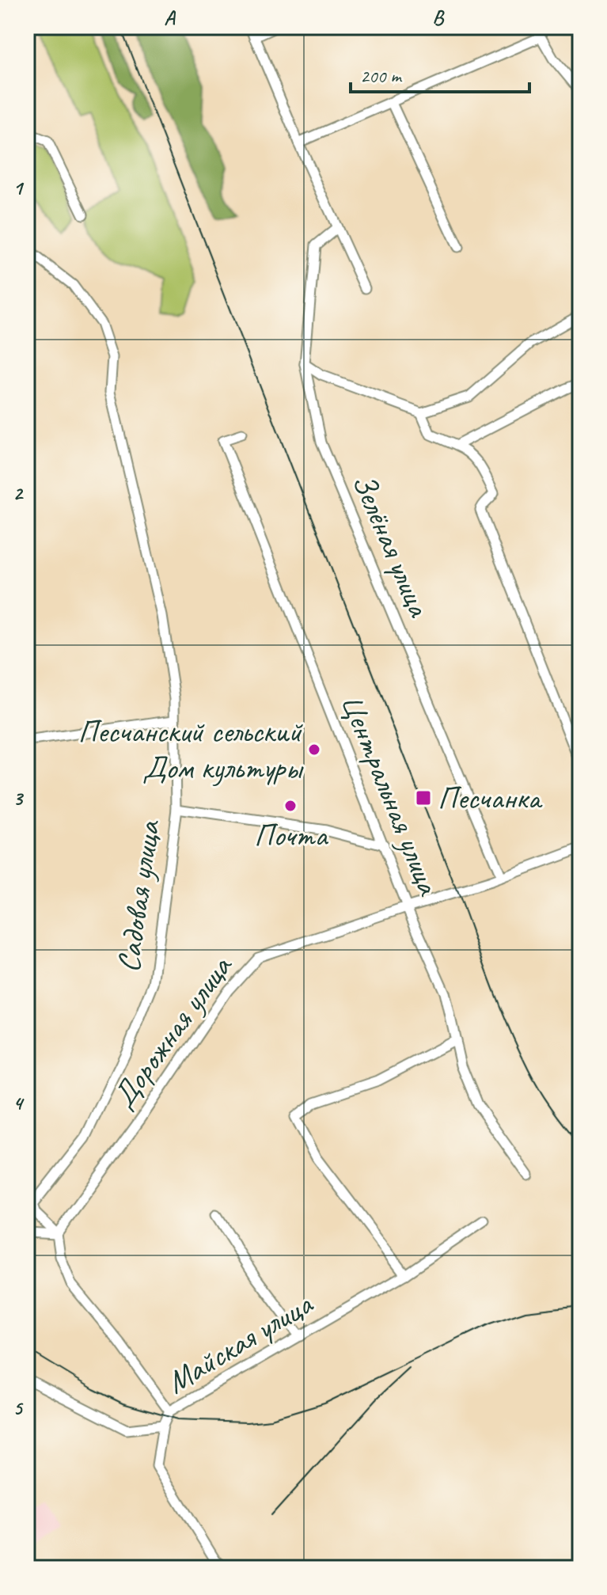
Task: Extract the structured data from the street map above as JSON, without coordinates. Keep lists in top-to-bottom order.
{
  "streets": {
    "street": [
      "Зелёная улица",
      "Центральная улица",
      "Садовая улица",
      "Дорожная улица",
      "Майская улица"
    ]
  },
  "crossings": [
    ["Зелёная улица", "Дорожная улица"],
    ["Центральная улица", "Дорожная улица"],
    ["Садовая улица", "Дорожная улица"]
  ],
  "places": {
    "other": ["Песчанский сельский Дом культуры", "Почта"],
    "transit": ["Песчанка"]
  },
  "scale_bar": "200 m",
  "grid": {
    "columns": ["A", "B"],
    "rows": [
      "1",
      "2",
      "3",
      "4",
      "5"
    ]
  }
}
